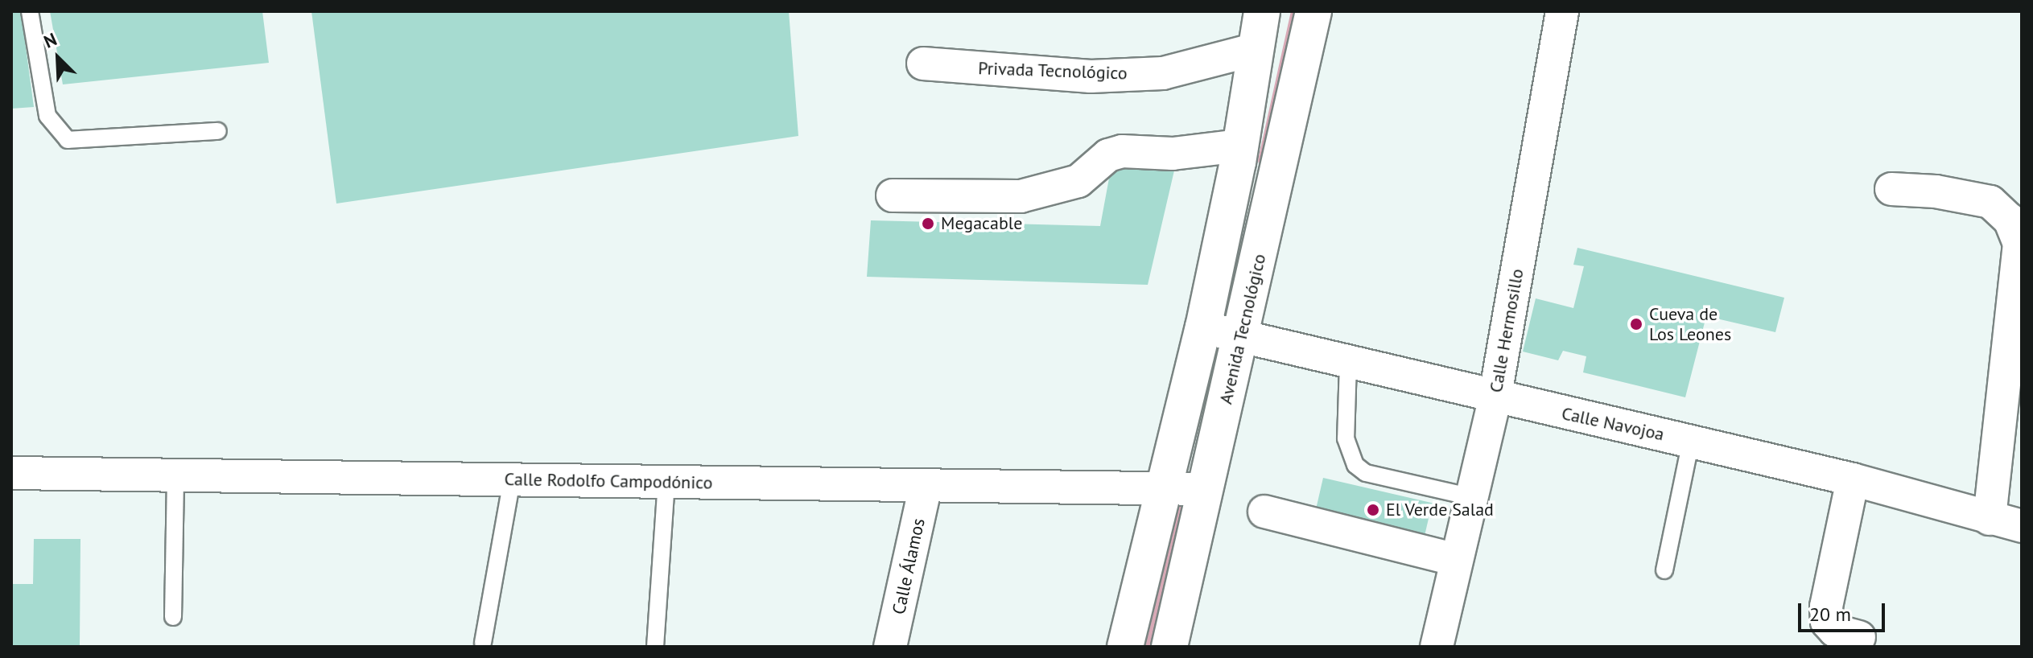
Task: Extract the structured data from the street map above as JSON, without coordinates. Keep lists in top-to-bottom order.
{
  "streets": {
    "main road": ["Avenida Tecnológico"],
    "street": [
      "Privada Tecnológico",
      "Calle Hermosillo",
      "Calle Navojoa",
      "Calle Rodolfo Campodónico",
      "Calle Álamos"
    ]
  },
  "crossings": [
    ["Avenida Tecnológico", "Calle Navojoa"],
    ["Avenida Tecnológico", "Calle Rodolfo Campodónico"],
    ["Calle Hermosillo", "Calle Navojoa"],
    ["Calle Rodolfo Campodónico", "Calle Álamos"]
  ],
  "places": ["Megacable", "Cueva de Los Leones", "El Verde Salad"],
  "scale_bar": "20 m",
  "north": "top left"
}
